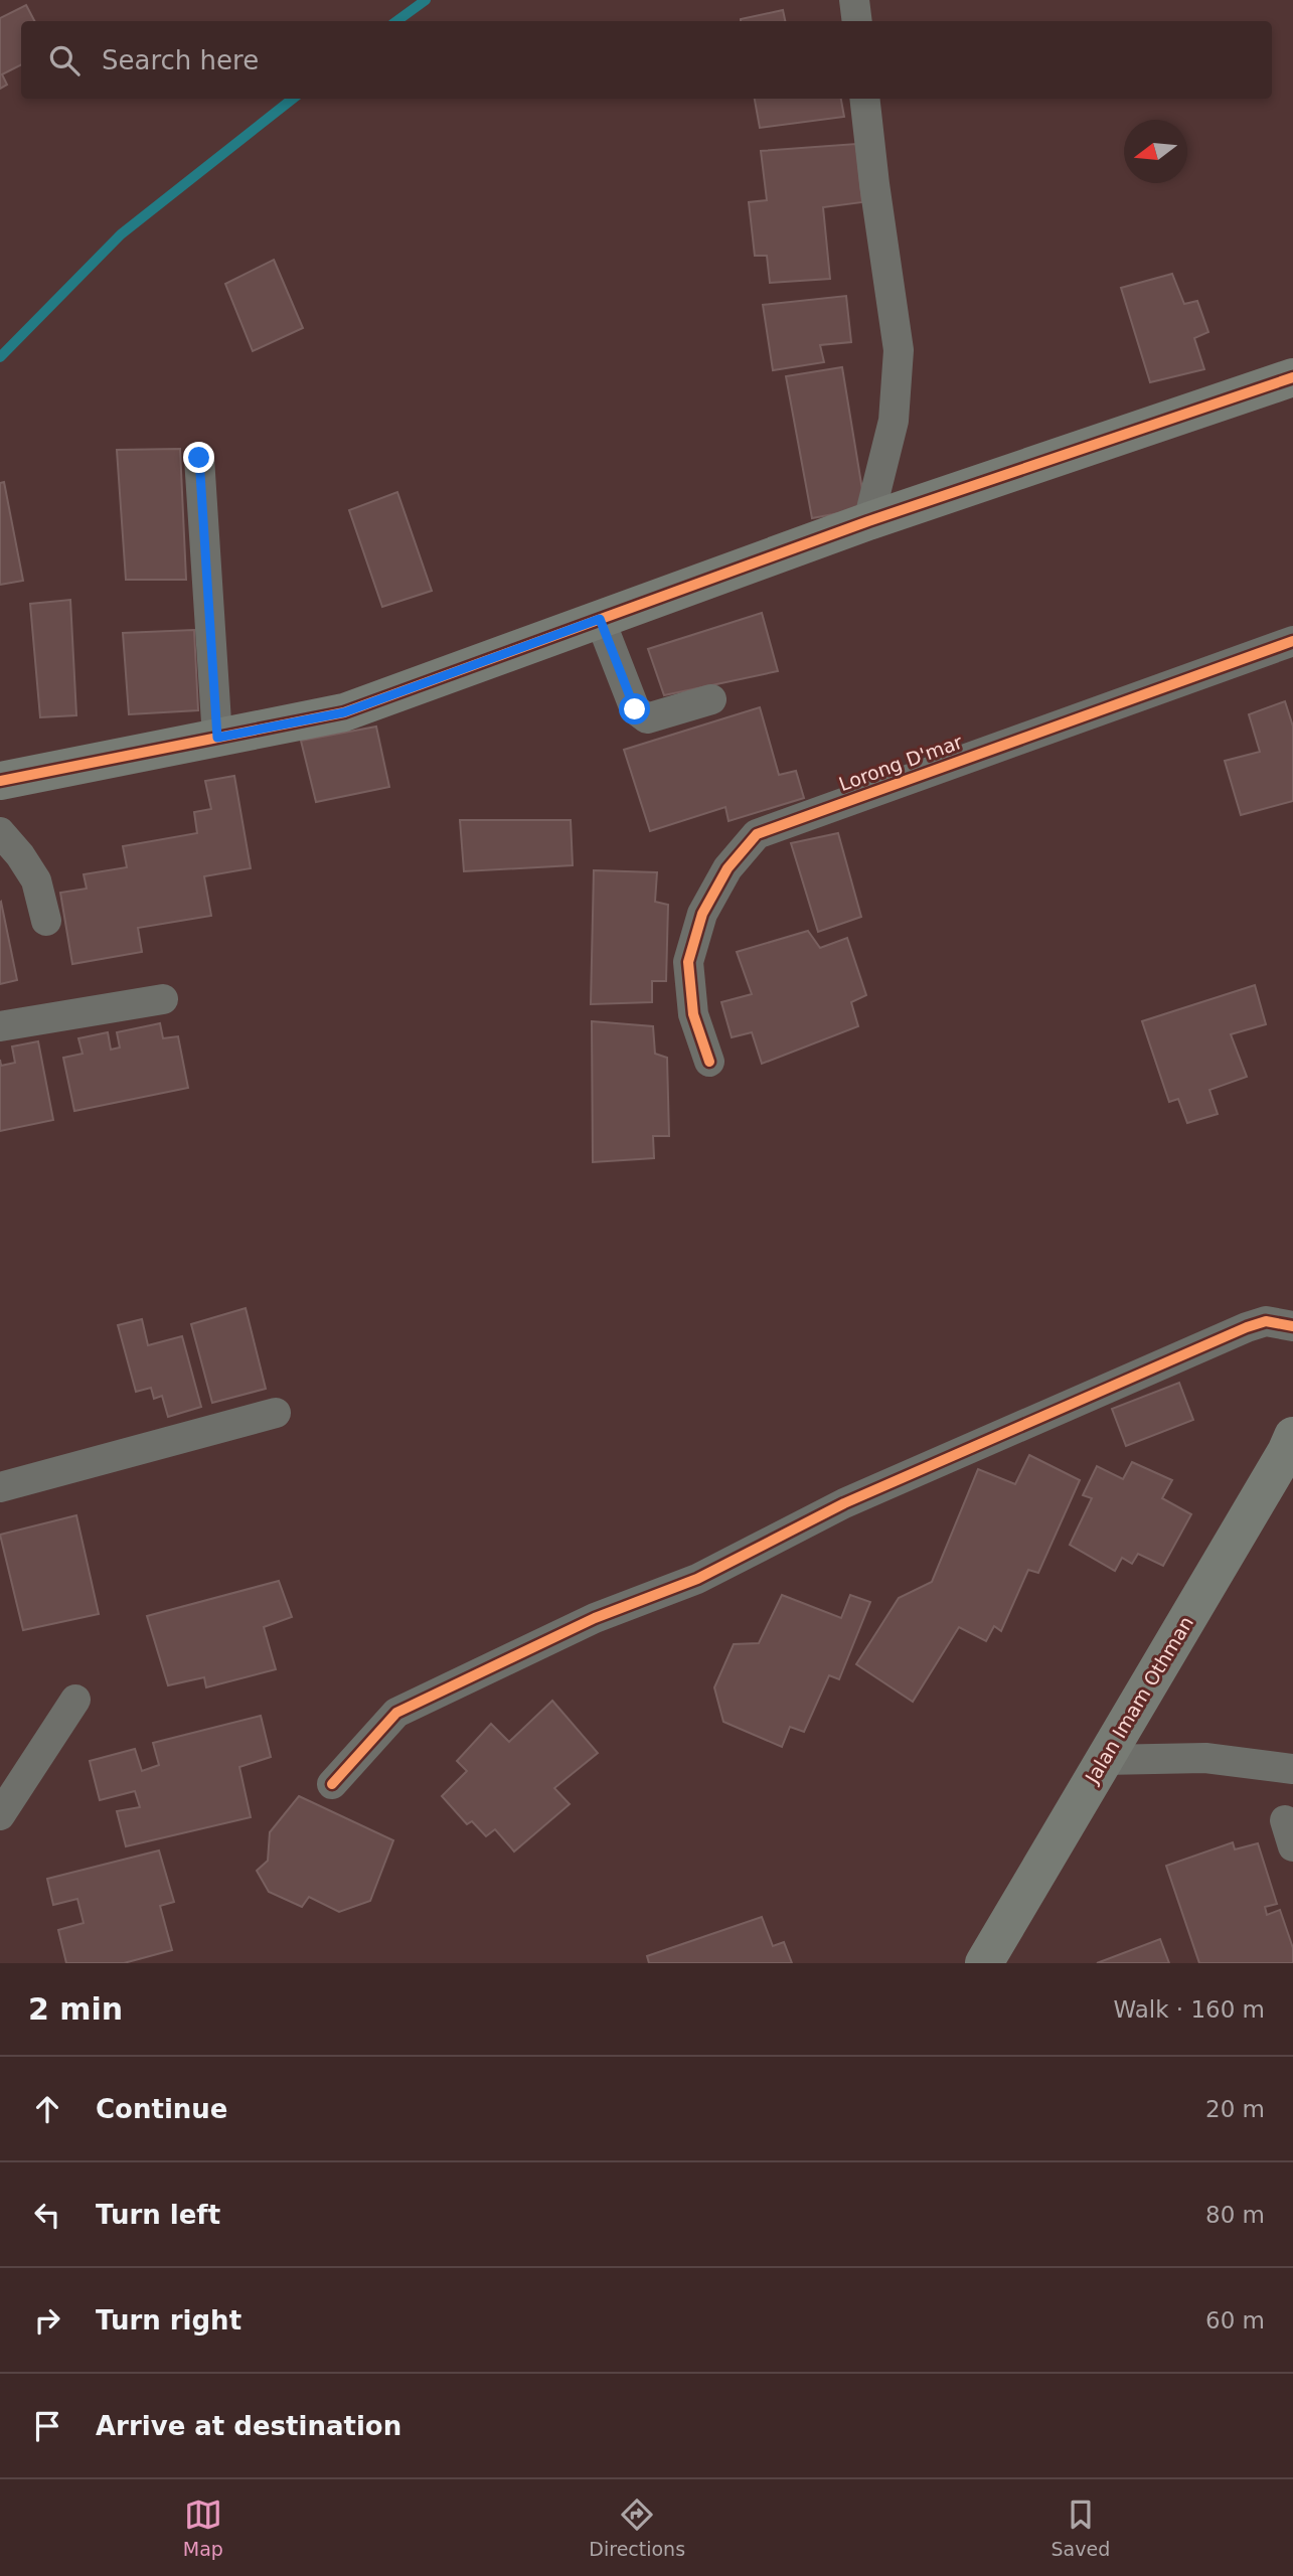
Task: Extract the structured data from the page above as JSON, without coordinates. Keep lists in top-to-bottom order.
{
  "streets": {
    "street": ["Lorong D'mar", "Jalan Imam Othman"]
  },
  "north": "left",
  "page": {
    "search": "Search here",
    "heading": ["2 min", "Walk · 160 m"],
    "list": [
      ["Continue", "20 m"],
      ["Turn left", "80 m"],
      ["Turn right", "60 m"],
      "Arrive at destination"
    ],
    "nav": ["Map", "Directions", "Saved"]
  }
}
